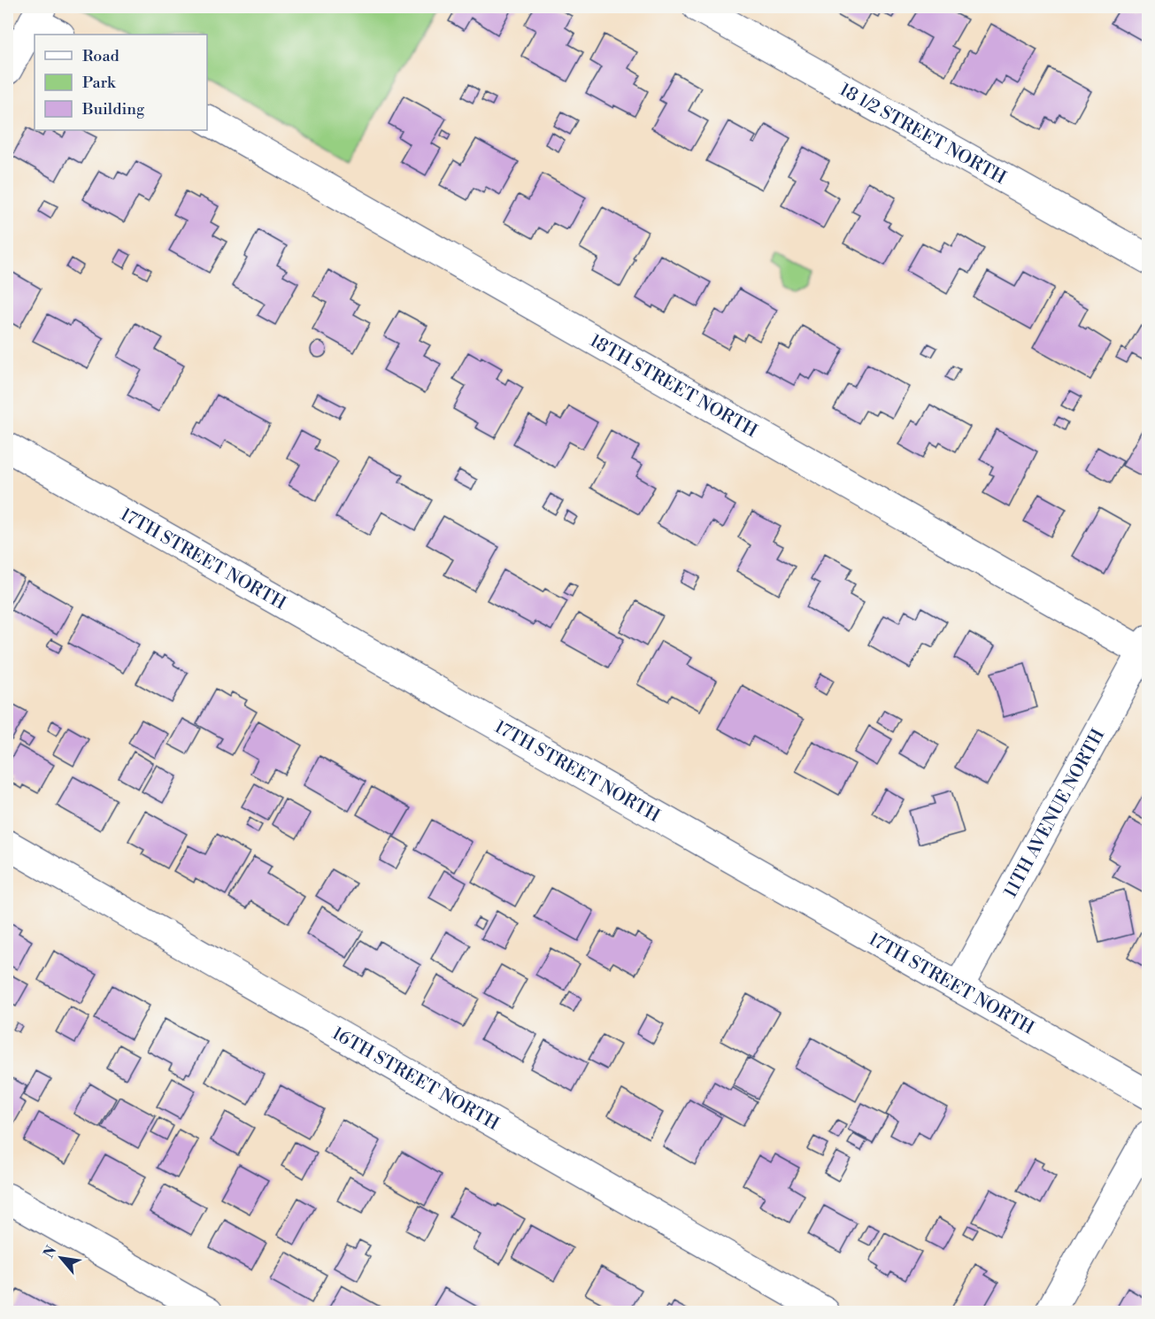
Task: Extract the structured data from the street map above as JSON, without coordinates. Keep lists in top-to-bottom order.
{
  "streets": {
    "street": [
      "18 1/2 STREET NORTH",
      "18TH STREET NORTH",
      "17TH STREET NORTH",
      "11TH AVENUE NORTH",
      "16TH STREET NORTH"
    ]
  },
  "crossings": [
    ["18TH STREET NORTH", "11TH AVENUE NORTH"],
    ["17TH STREET NORTH", "11TH AVENUE NORTH"]
  ],
  "legend": ["Road", "Park", "Building"],
  "north": "top left"
}
